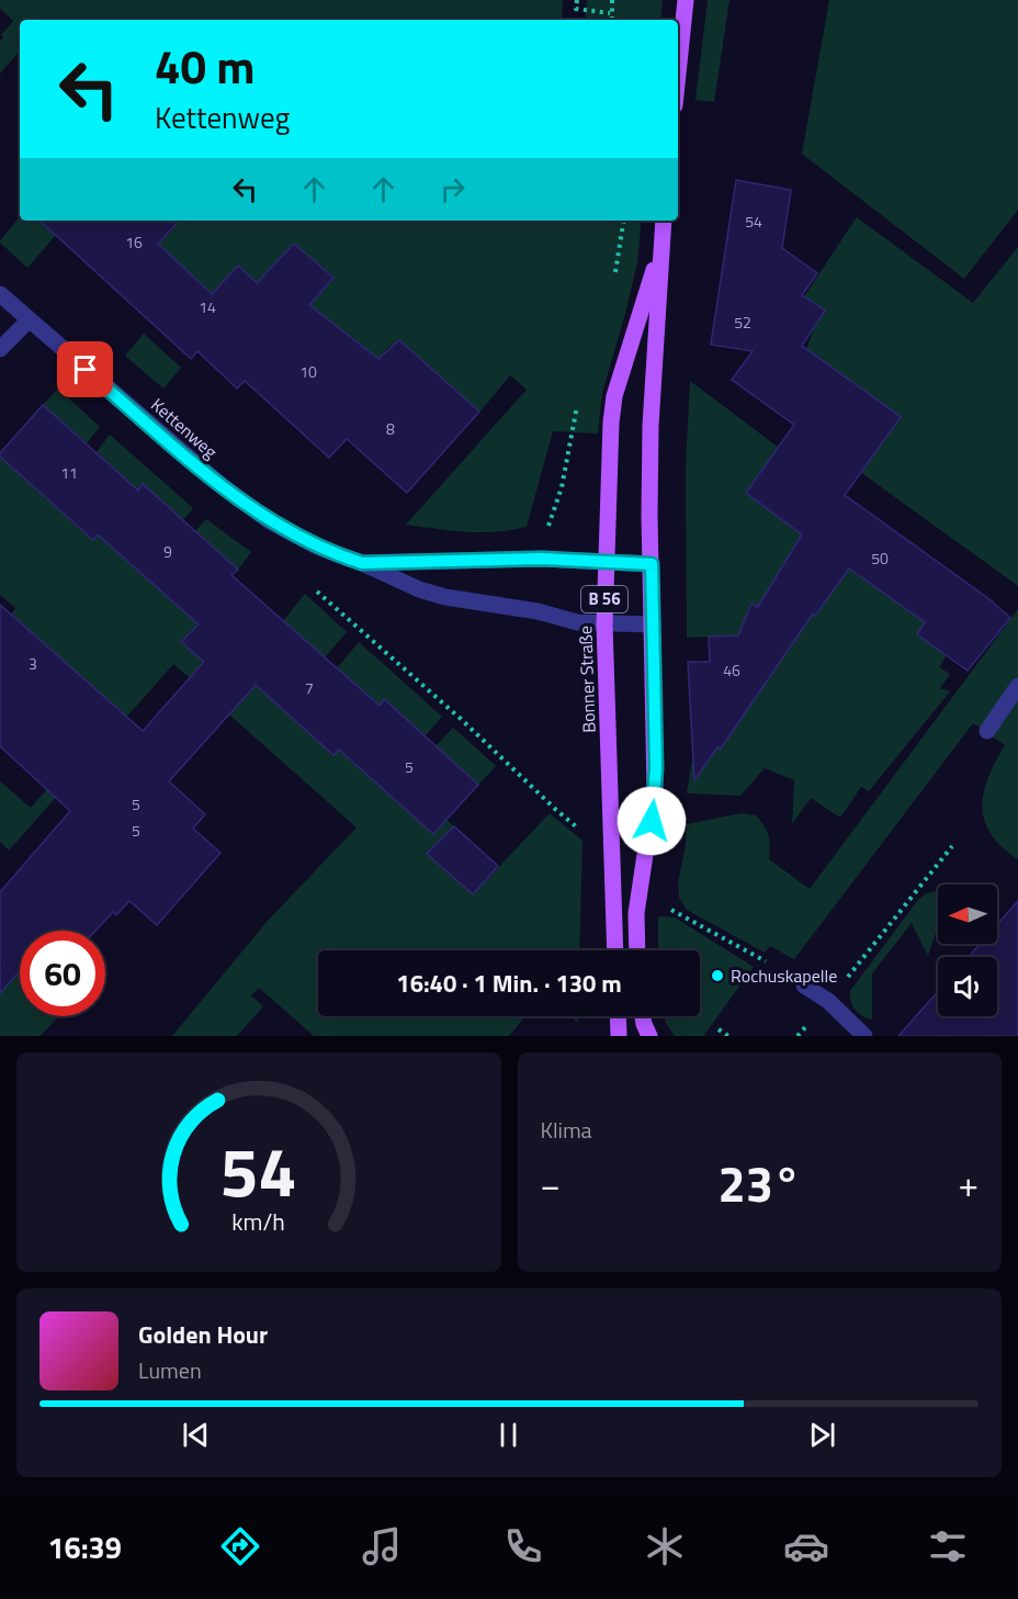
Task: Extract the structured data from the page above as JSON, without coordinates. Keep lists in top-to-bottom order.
{
  "streets": {
    "main road": ["B 56", "Bonner Straße"],
    "street": ["Kettenweg"]
  },
  "crossings": [
    ["Kettenweg", "Bonner Straße"]
  ],
  "places": ["Rochuskapelle"],
  "house_numbers": [
    "54",
    "16",
    "14",
    "52",
    "10",
    "8",
    "11",
    "9",
    "50",
    "3",
    "46",
    "7",
    "5",
    "5",
    "5"
  ],
  "north": "left",
  "page": {
    "turn": ["40 m", "Kettenweg"],
    "limit": "60",
    "trip": "16:40 · 1 Min. · 130 m",
    "tile": "Klima",
    "heat": ["−", "23°", "+"],
    "song": ["Golden Hour", "Lumen"],
    "tabs": "16:39",
    "gauge": ["54", "km/h"]
  }
}
